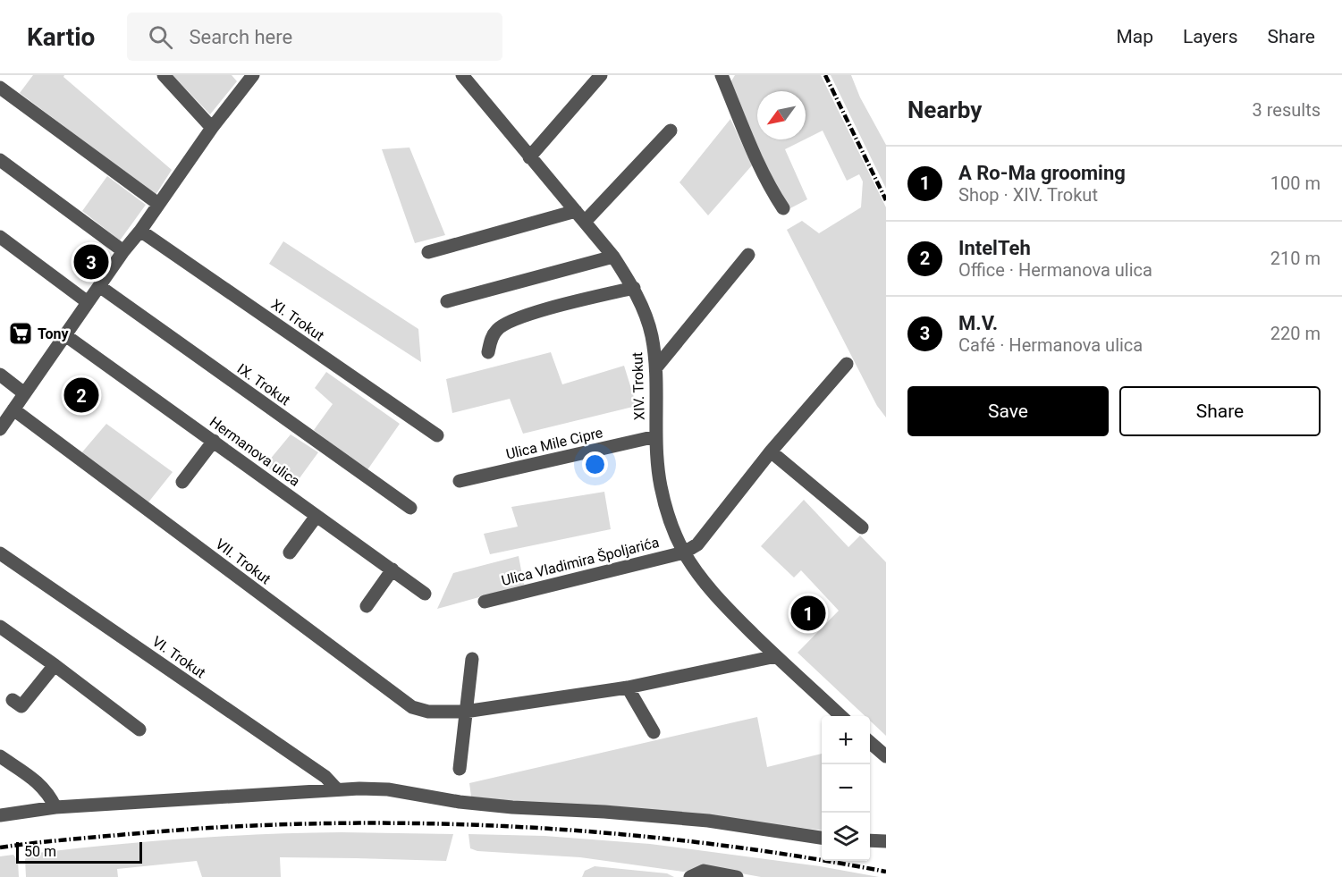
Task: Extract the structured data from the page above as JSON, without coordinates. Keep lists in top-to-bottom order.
{
  "streets": {
    "street": [
      "XI. Trokut",
      "IX. Trokut",
      "XIV. Trokut",
      "Ulica Mile Cipre",
      "Hermanova ulica",
      "VII. Trokut",
      "Ulica Vladimira Špoljarića",
      "VI. Trokut"
    ]
  },
  "crossings": [
    ["XIV. Trokut", "Ulica Mile Cipre"],
    ["XIV. Trokut", "Ulica Vladimira Špoljarića"]
  ],
  "places": {
    "supermarket": ["Tony"]
  },
  "scale_bar": "50 m",
  "north": "bottom left",
  "page": {
    "header": "Kartio",
    "search": "Search here",
    "nav": ["Map", "Layers", "Share"],
    "heading": ["Nearby", "3 results"],
    "list": [
      {
        "mark": "1",
        "name": "A Ro-Ma grooming",
        "note": "Shop · XIV. Trokut",
        "value": "100 m"
      },
      {
        "mark": "2",
        "name": "IntelTeh",
        "note": "Office · Hermanova ulica",
        "value": "210 m"
      },
      {
        "mark": "3",
        "name": "M.V.",
        "note": "Café · Hermanova ulica",
        "value": "220 m"
      }
    ],
    "pins": ["3", "2", "1"],
    "buttons": ["Save", "Share"],
    "map_buttons": ["+", "−"],
    "scale": "50 m"
  }
}
